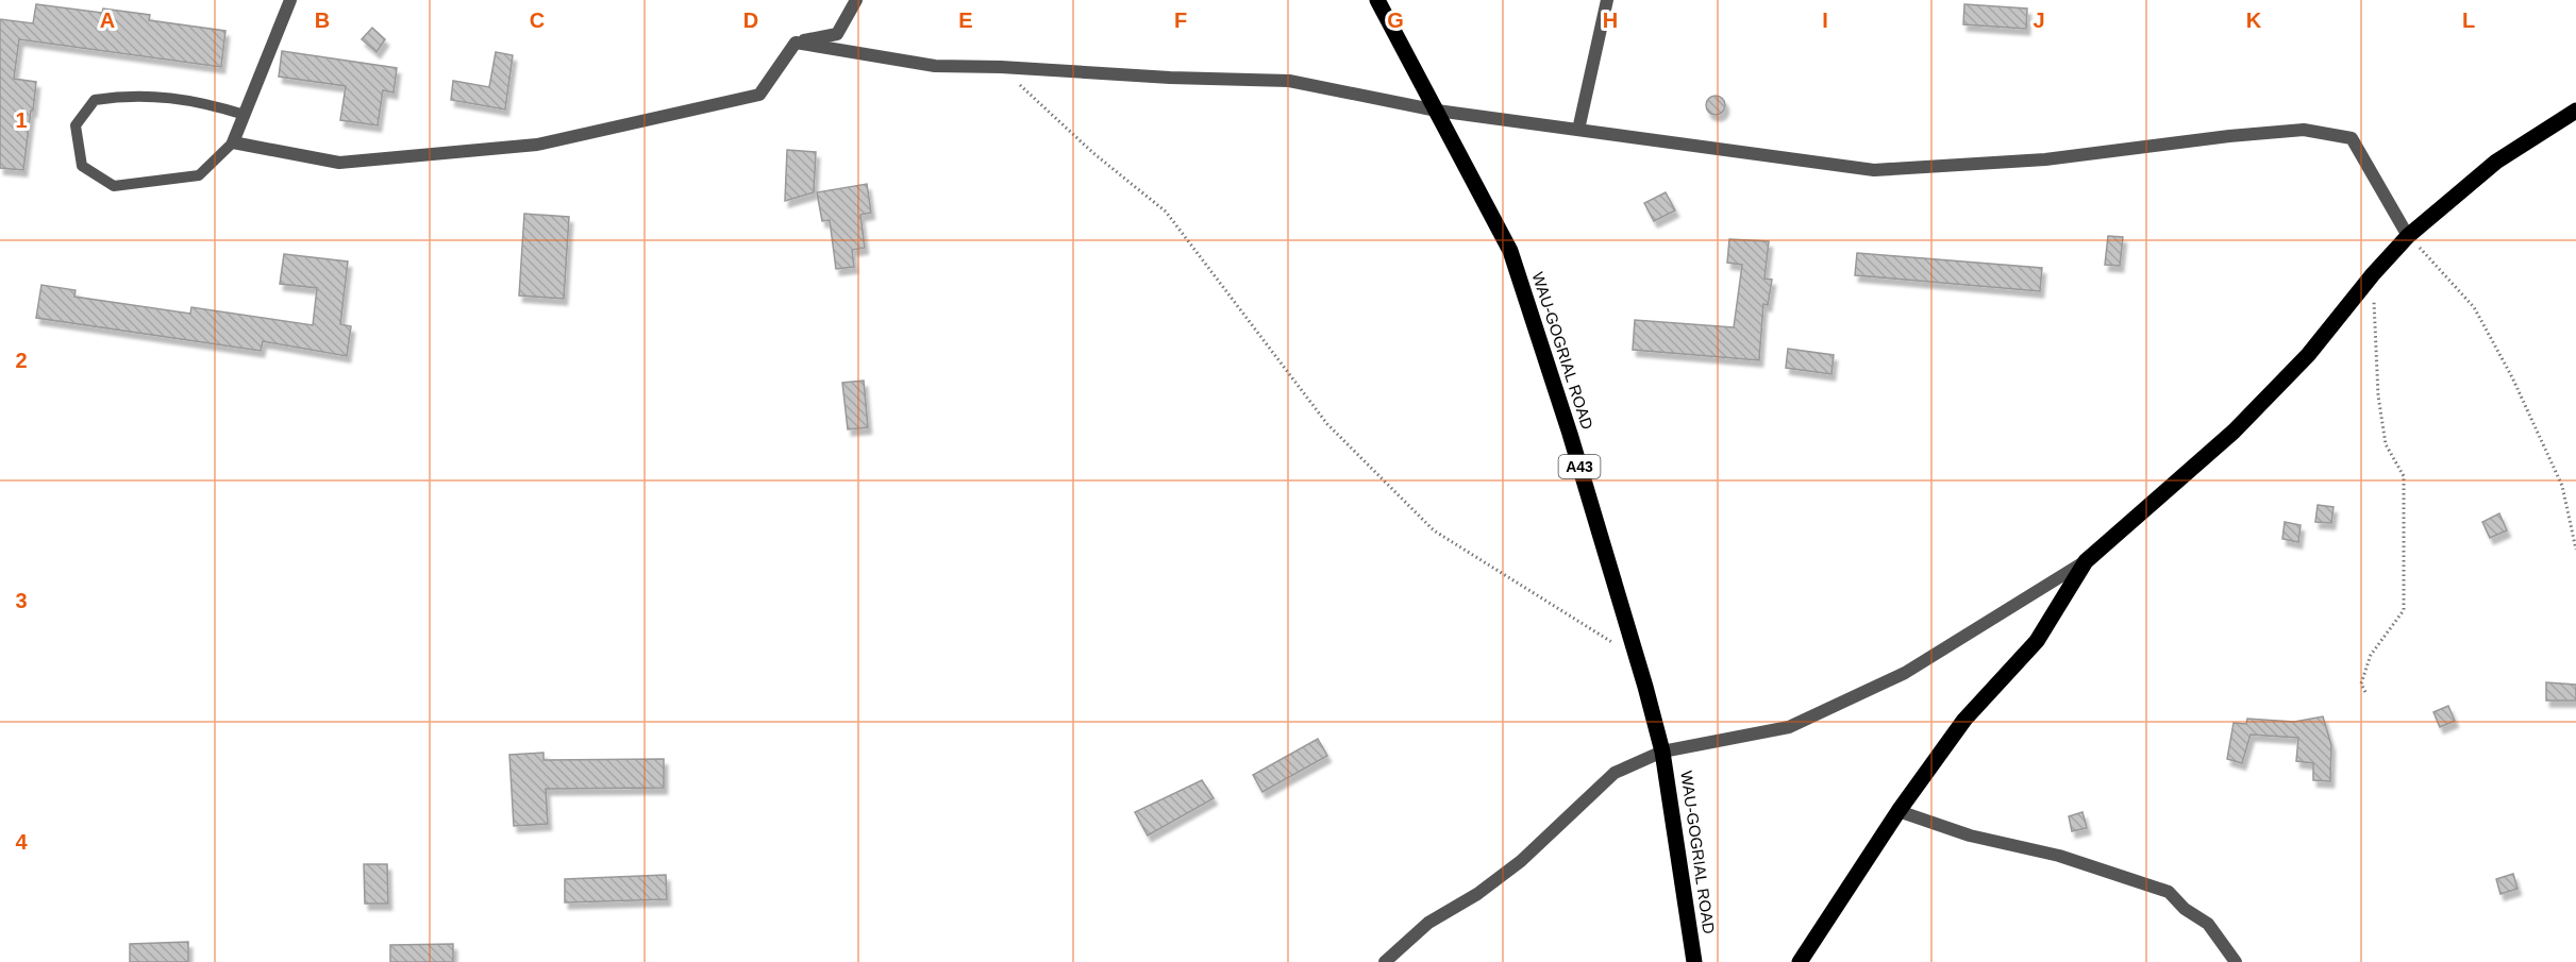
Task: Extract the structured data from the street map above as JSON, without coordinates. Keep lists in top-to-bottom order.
{
  "streets": {
    "main road": ["WAU-GOGRIAL ROAD", "A43"]
  },
  "grid": {
    "columns": [
      "A",
      "B",
      "C",
      "D",
      "E",
      "F",
      "G",
      "H",
      "I",
      "J",
      "K",
      "L"
    ],
    "rows": [
      "1",
      "2",
      "3",
      "4"
    ]
  }
}
